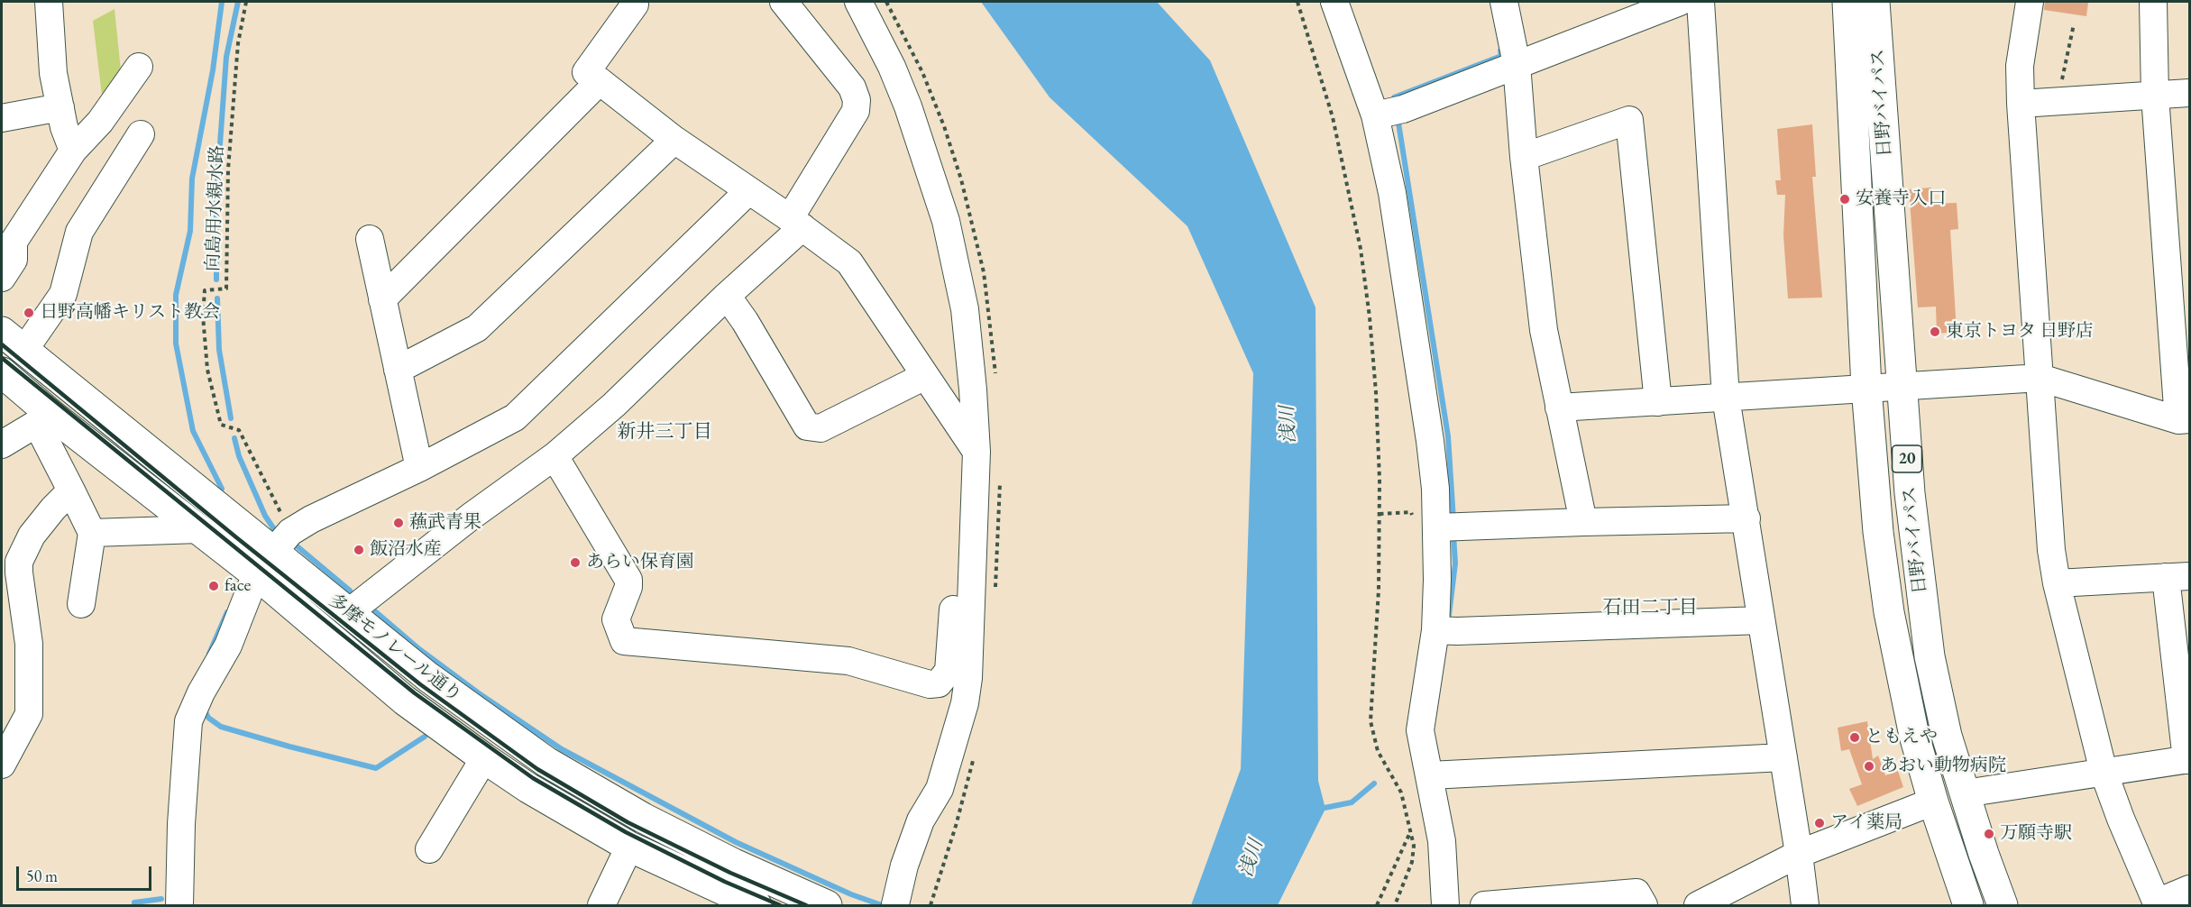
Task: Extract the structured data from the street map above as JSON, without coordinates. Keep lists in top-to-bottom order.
{
  "streets": {
    "main road": ["日野バイパス", "20", "多摩モノレール通り"],
    "path": ["向島用水親水路"]
  },
  "crossings": [
    ["向島用水親水路", "多摩モノレール通り"]
  ],
  "districts": ["新井三丁目", "石田二丁目"],
  "water": ["浅川"],
  "places": [
    "安養寺入口",
    "日野高幡キリスト教会",
    "東京トヨタ 日野店",
    "蘓武青果",
    "飯沼水産",
    "あらい保育園",
    "face",
    "ともえや",
    "あおい動物病院",
    "アイ薬局",
    "万願寺駅"
  ],
  "scale_bar": "50 m"
}
